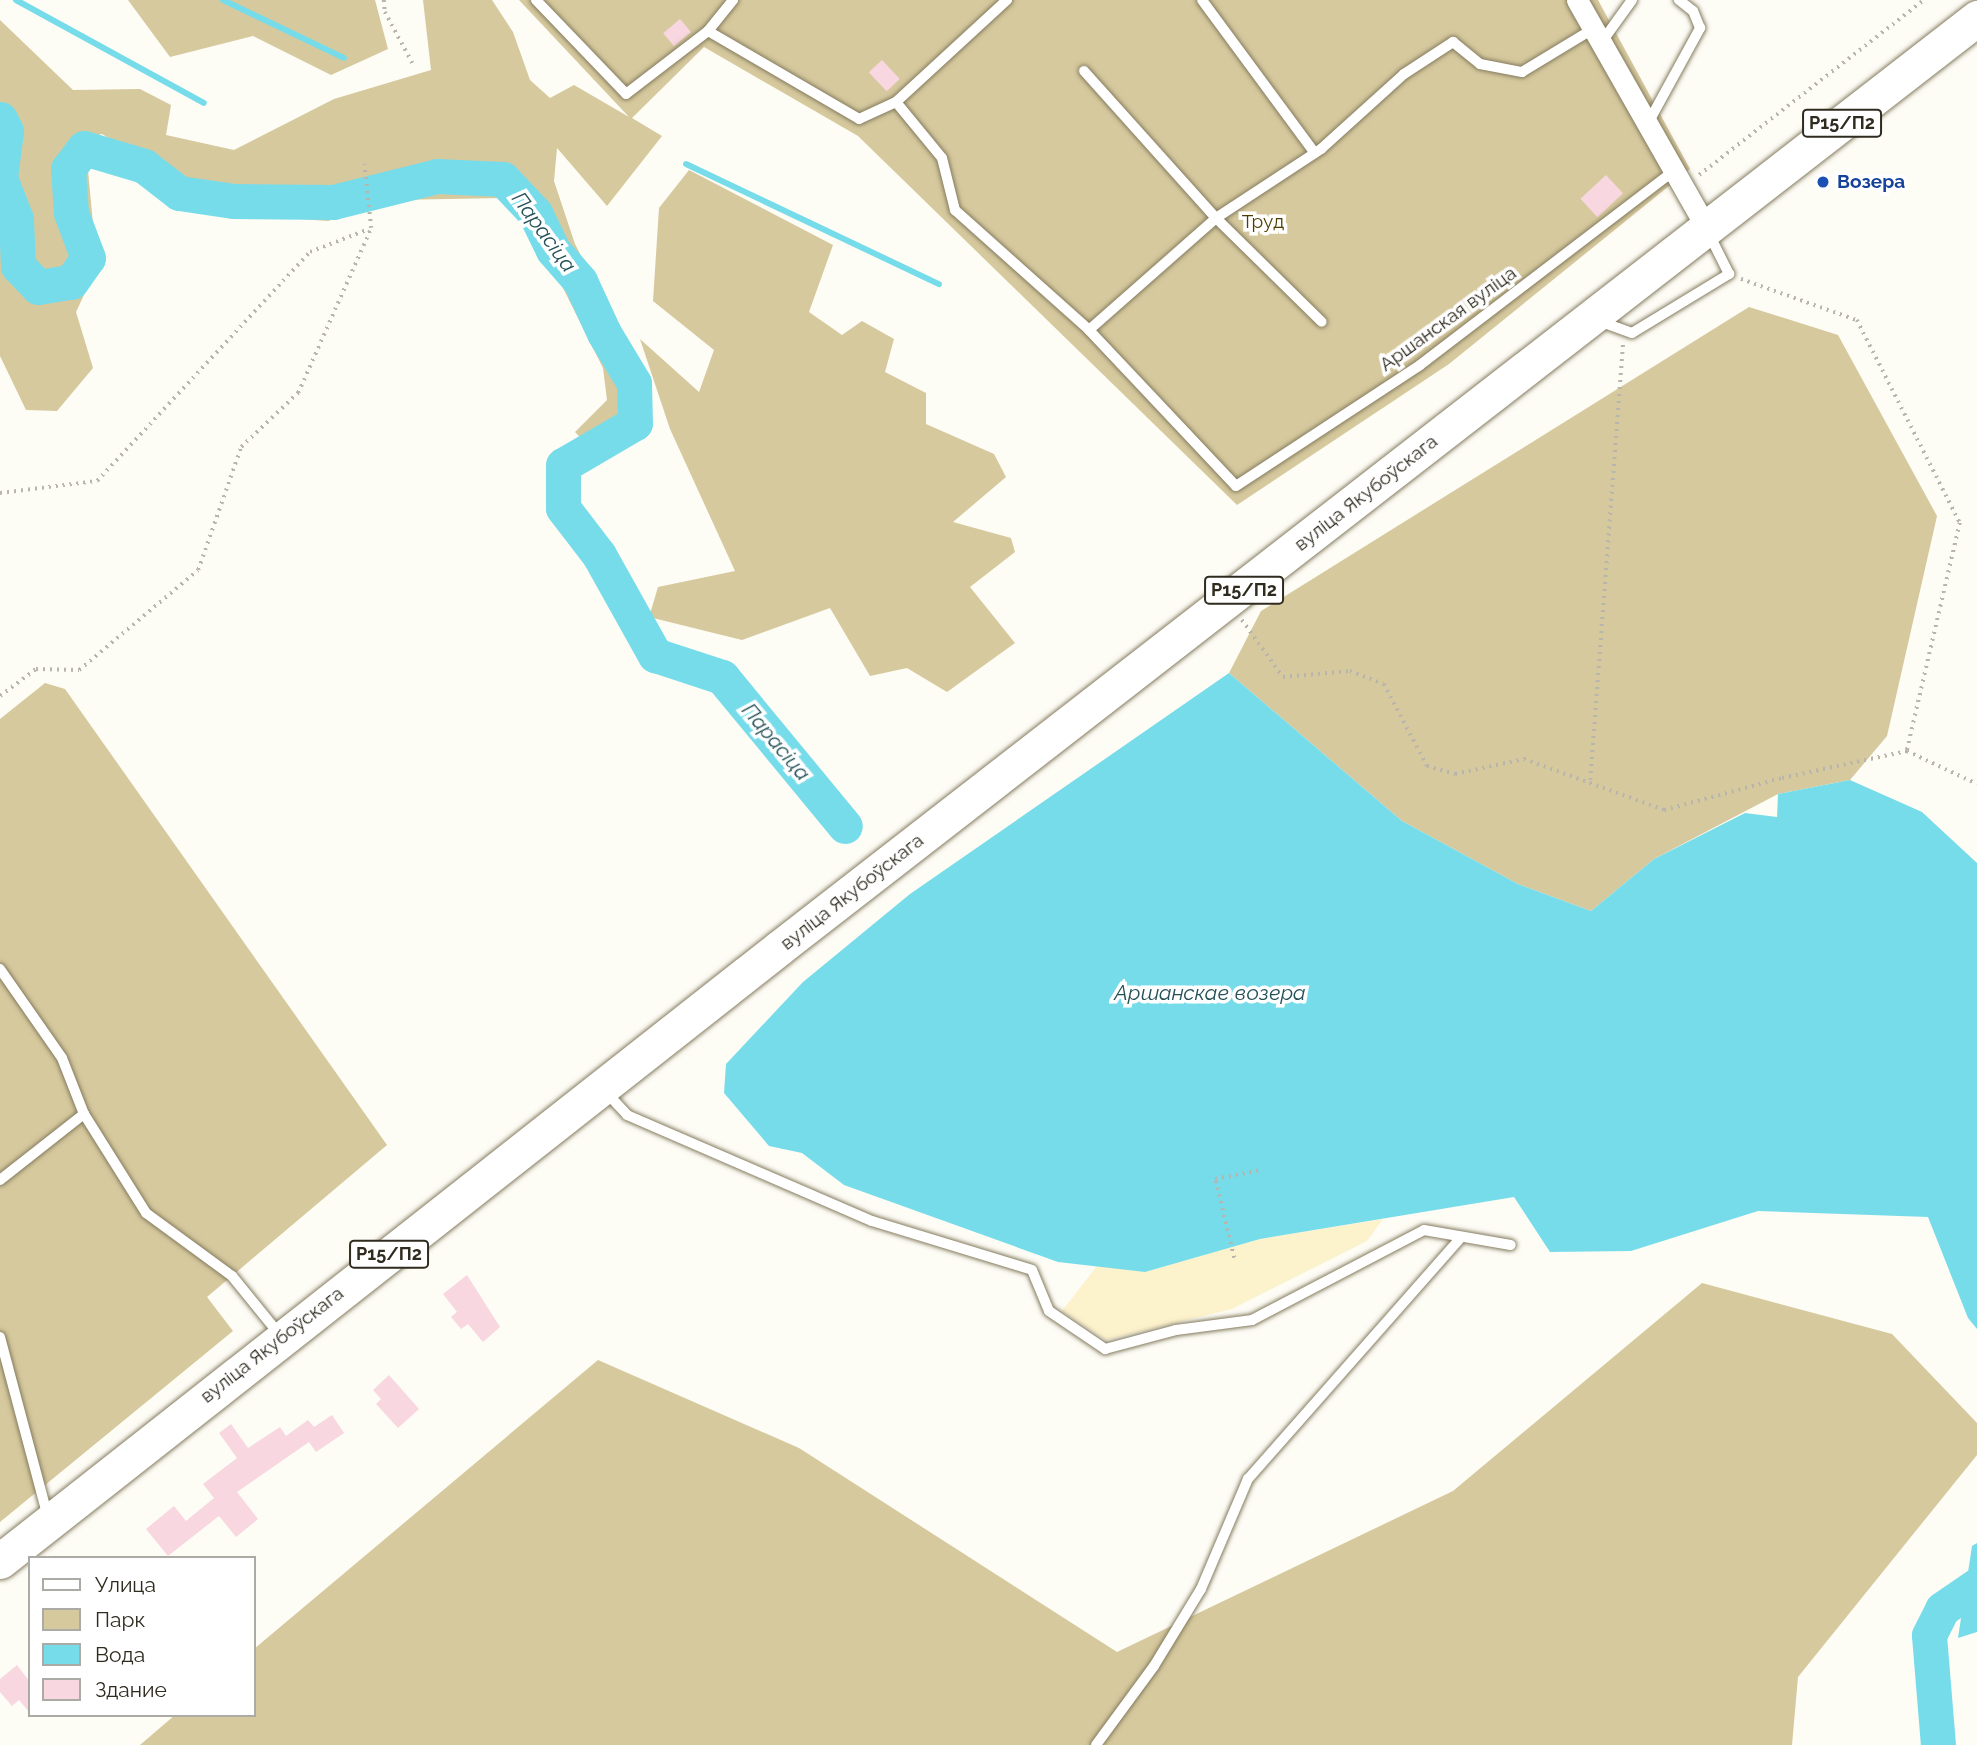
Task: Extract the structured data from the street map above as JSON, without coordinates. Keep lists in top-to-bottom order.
{
  "streets": {
    "main road": ["Р15/П2", "вуліца Якубоўскага"],
    "lane": ["Аршанская вуліца"]
  },
  "crossings": [
    ["Р15/П2", "вуліца Якубоўскага"]
  ],
  "water": ["Парасіца", "Аршанскае возера"],
  "parks": ["Труд"],
  "places": ["Возера"],
  "legend": [
    "Улица",
    "Парк",
    "Вода",
    "Здание"
  ]
}
